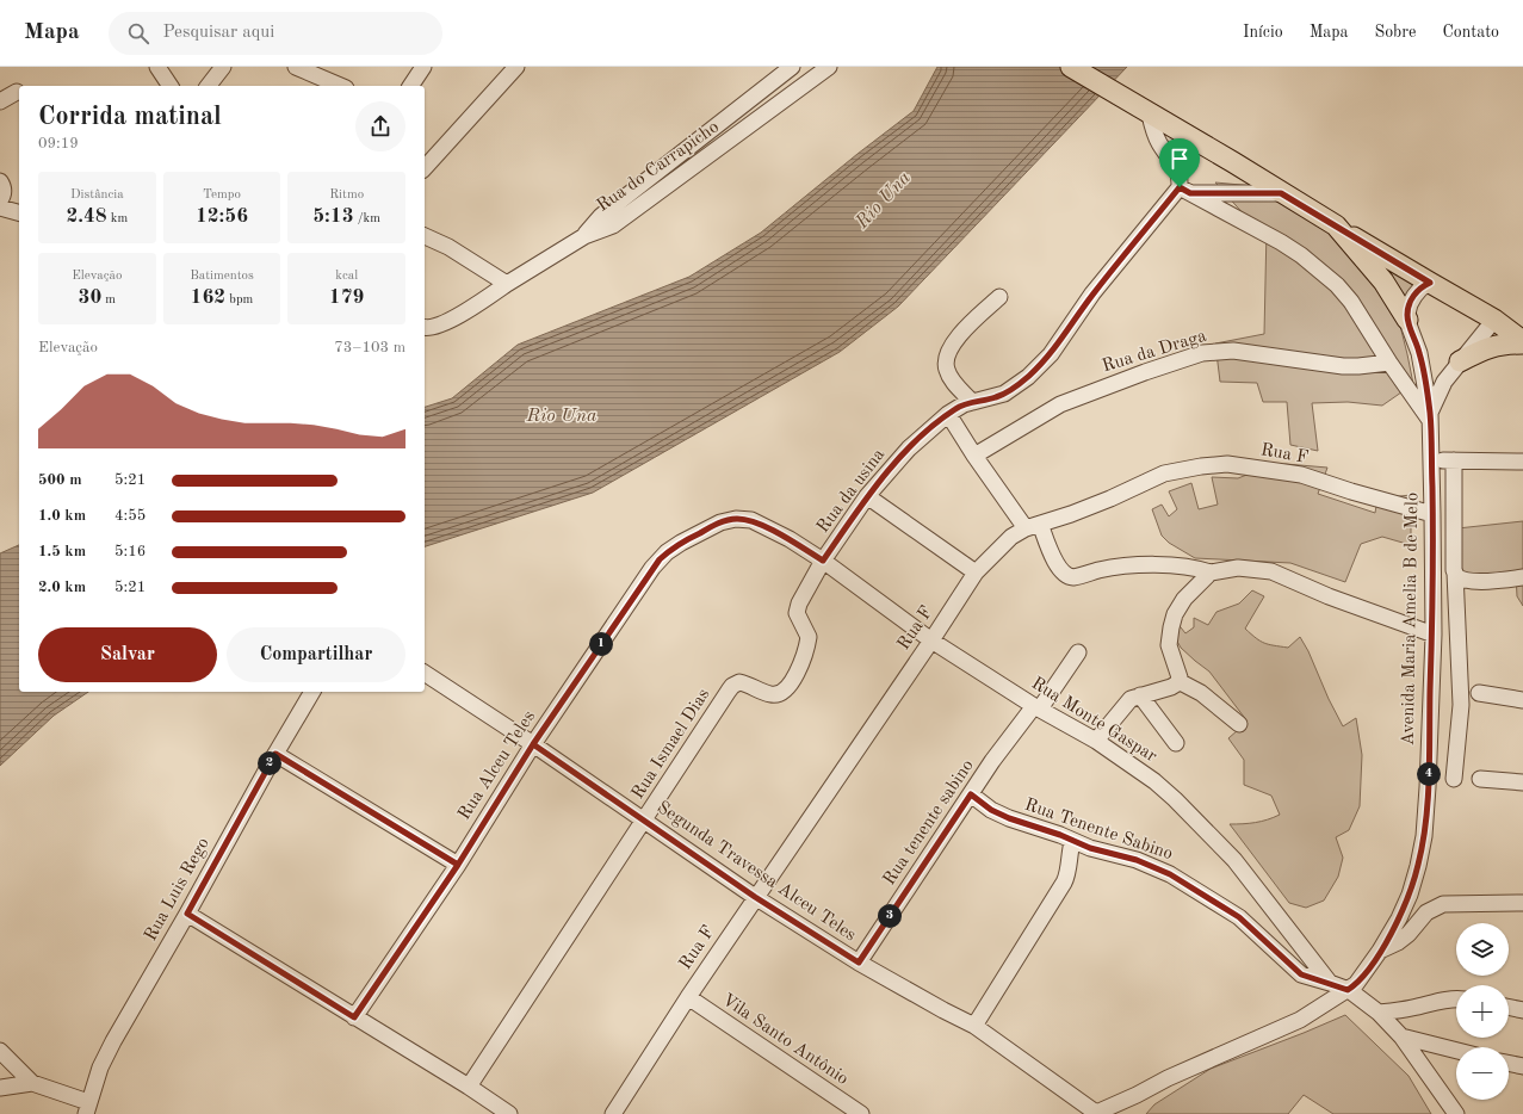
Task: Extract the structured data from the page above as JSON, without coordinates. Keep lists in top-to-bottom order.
{
  "streets": {
    "street": [
      "Rua do Carrapicho",
      "Rua da Draga",
      "Rua F",
      "Rua da usina",
      "Avenida Maria Amelia B de Melo",
      "Rua Monte Gaspar",
      "Rua Ismael Dias",
      "Rua Alceu Teles",
      "Rua tenente sabino",
      "Rua Tenente Sabino",
      "Segunda Travessa Alceu Teles",
      "Rua Luis Rego",
      "Vila Santo Antônio"
    ]
  },
  "crossings": [
    ["Rua F", "Avenida Maria Amelia B de Melo"],
    ["Rua F", "Rua Monte Gaspar"],
    ["Rua F", "Segunda Travessa Alceu Teles"],
    ["Rua F", "Vila Santo Antônio"],
    ["Rua da usina", "Rua Monte Gaspar"],
    ["Rua da usina", "Rua Ismael Dias"],
    ["Rua da usina", "Rua Alceu Teles"],
    ["Avenida Maria Amelia B de Melo", "Segunda Travessa Alceu Teles"],
    ["Rua Monte Gaspar", "Rua Ismael Dias"],
    ["Rua Monte Gaspar", "Rua Alceu Teles"],
    ["Rua Monte Gaspar", "Rua tenente sabino"],
    ["Rua Monte Gaspar", "Rua Tenente Sabino"],
    ["Rua Ismael Dias", "Rua Alceu Teles"],
    ["Rua Ismael Dias", "Segunda Travessa Alceu Teles"],
    ["Rua Alceu Teles", "Segunda Travessa Alceu Teles"],
    ["Rua tenente sabino", "Rua Tenente Sabino"],
    ["Rua tenente sabino", "Segunda Travessa Alceu Teles"]
  ],
  "water": ["Rio Una"],
  "page": {
    "header": "Mapa",
    "search": "Pesquisar aqui",
    "nav": [
      "Início",
      "Mapa",
      "Sobre",
      "Contato"
    ],
    "heading": ["Corrida matinal", "09:19"],
    "stats": [
      ["Distância", "2.48 km"],
      ["Tempo", "12:56"],
      ["Ritmo", "5:13 /km"],
      ["Elevação", "30 m"],
      ["Batimentos", "162 bpm"],
      ["kcal", "179"]
    ],
    "chart": ["Elevação", "73–103 m"],
    "list": [
      {
        "name": "500 m",
        "note": "5:21"
      },
      {
        "name": "1.0 km",
        "note": "4:55"
      },
      {
        "name": "1.5 km",
        "note": "5:16"
      },
      {
        "name": "2.0 km",
        "note": "5:21"
      }
    ],
    "buttons": ["Salvar", "Compartilhar"],
    "pins": [
      "1",
      "2",
      "4",
      "3"
    ],
    "map_buttons": ["+", "−"]
  }
}
